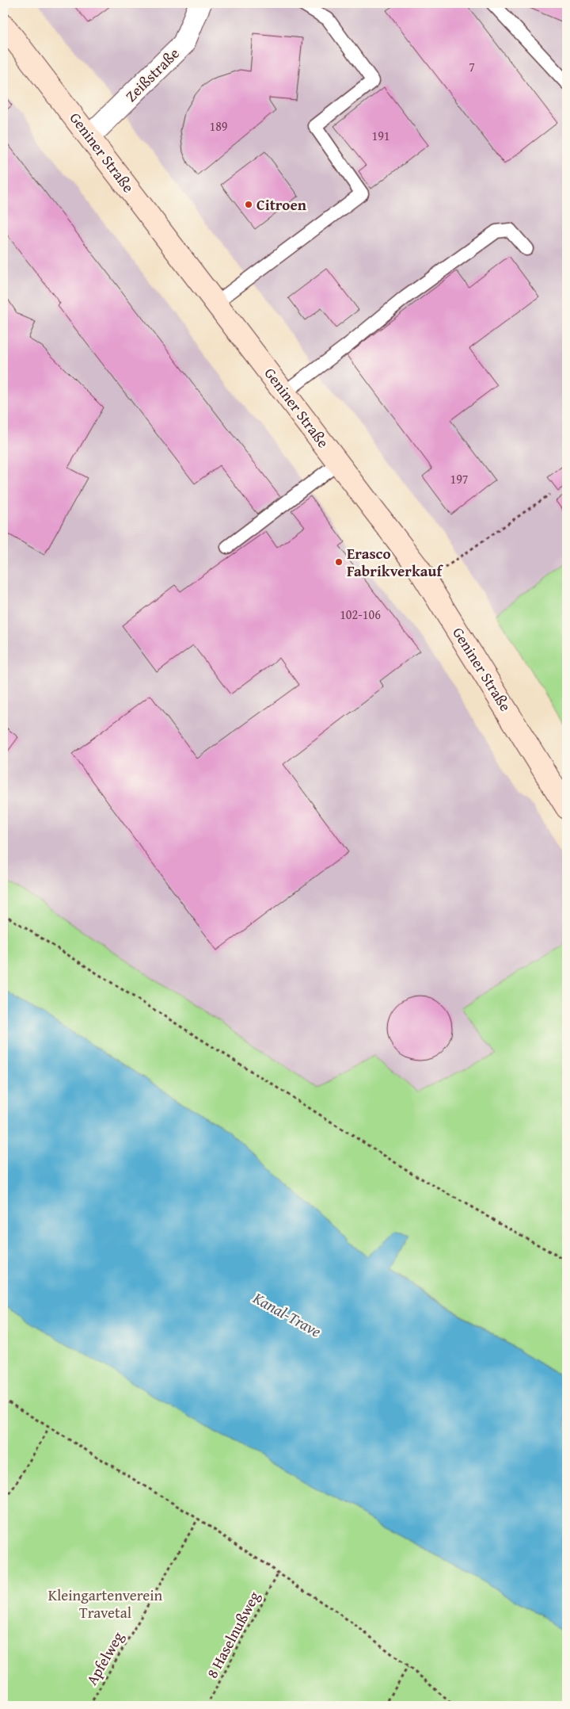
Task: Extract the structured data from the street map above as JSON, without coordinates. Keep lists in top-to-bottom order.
{
  "streets": {
    "main road": ["Geniner Straße"],
    "street": ["Zeißstraße"],
    "path": ["8 Haselnußweg", "Apfelweg"]
  },
  "crossings": [
    ["Zeißstraße", "Geniner Straße"]
  ],
  "water": ["Kanal-Trave"],
  "parks": ["Kleingartenverein Travetal"],
  "places": ["Citroen", "Erasco Fabrikverkauf"],
  "house_numbers": [
    "7",
    "189",
    "191",
    "197",
    "102-106"
  ]
}
